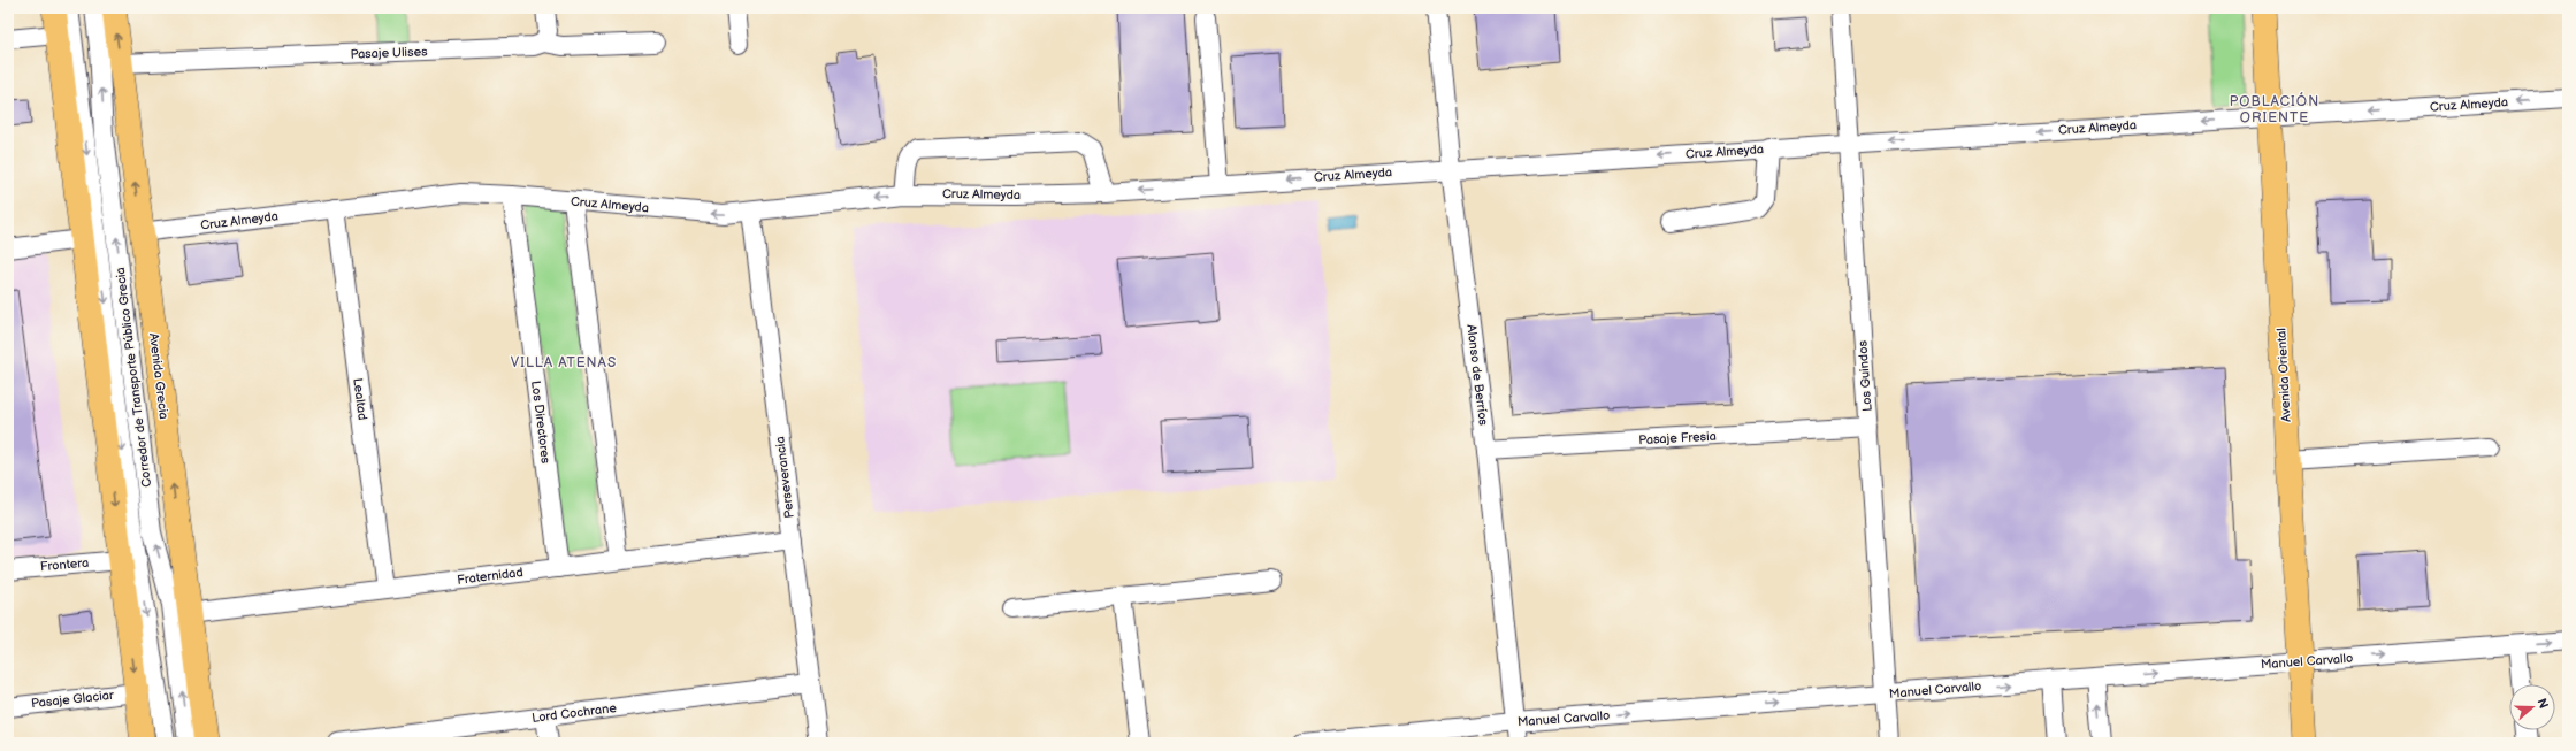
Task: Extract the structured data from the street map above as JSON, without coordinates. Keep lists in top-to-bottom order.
{
  "streets": {
    "main road": ["Avenida Oriental", "Avenida Grecia"],
    "street": [
      "Pasaje Ulises",
      "Cruz Almeyda",
      "Alonso de Berríos",
      "Los Guindos",
      "Corredor de Transporte Público Grecia",
      "Lealtad",
      "Los Directores",
      "Pasaje Fresia",
      "Perseverancia",
      "Frontera",
      "Fraternidad",
      "Manuel Carvallo",
      "Pasaje Glaciar",
      "Lord Cochrane"
    ]
  },
  "crossings": [
    ["Pasaje Ulises", "Avenida Grecia"],
    ["Cruz Almeyda", "Alonso de Berríos"],
    ["Cruz Almeyda", "Avenida Oriental"],
    ["Cruz Almeyda", "Avenida Grecia"],
    ["Cruz Almeyda", "Los Guindos"],
    ["Cruz Almeyda", "Lealtad"],
    ["Cruz Almeyda", "Los Directores"],
    ["Cruz Almeyda", "Perseverancia"],
    ["Alonso de Berríos", "Pasaje Fresia"],
    ["Alonso de Berríos", "Manuel Carvallo"],
    ["Avenida Oriental", "Manuel Carvallo"],
    ["Avenida Grecia", "Fraternidad"],
    ["Los Guindos", "Pasaje Fresia"],
    ["Los Guindos", "Manuel Carvallo"],
    ["Lealtad", "Fraternidad"],
    ["Los Directores", "Fraternidad"],
    ["Perseverancia", "Fraternidad"],
    ["Perseverancia", "Lord Cochrane"]
  ],
  "one_way": ["Cruz Almeyda", "Manuel Carvallo"],
  "districts": ["POBLACIÓN ORIENTE", "VILLA ATENAS"],
  "north": "right"
}
